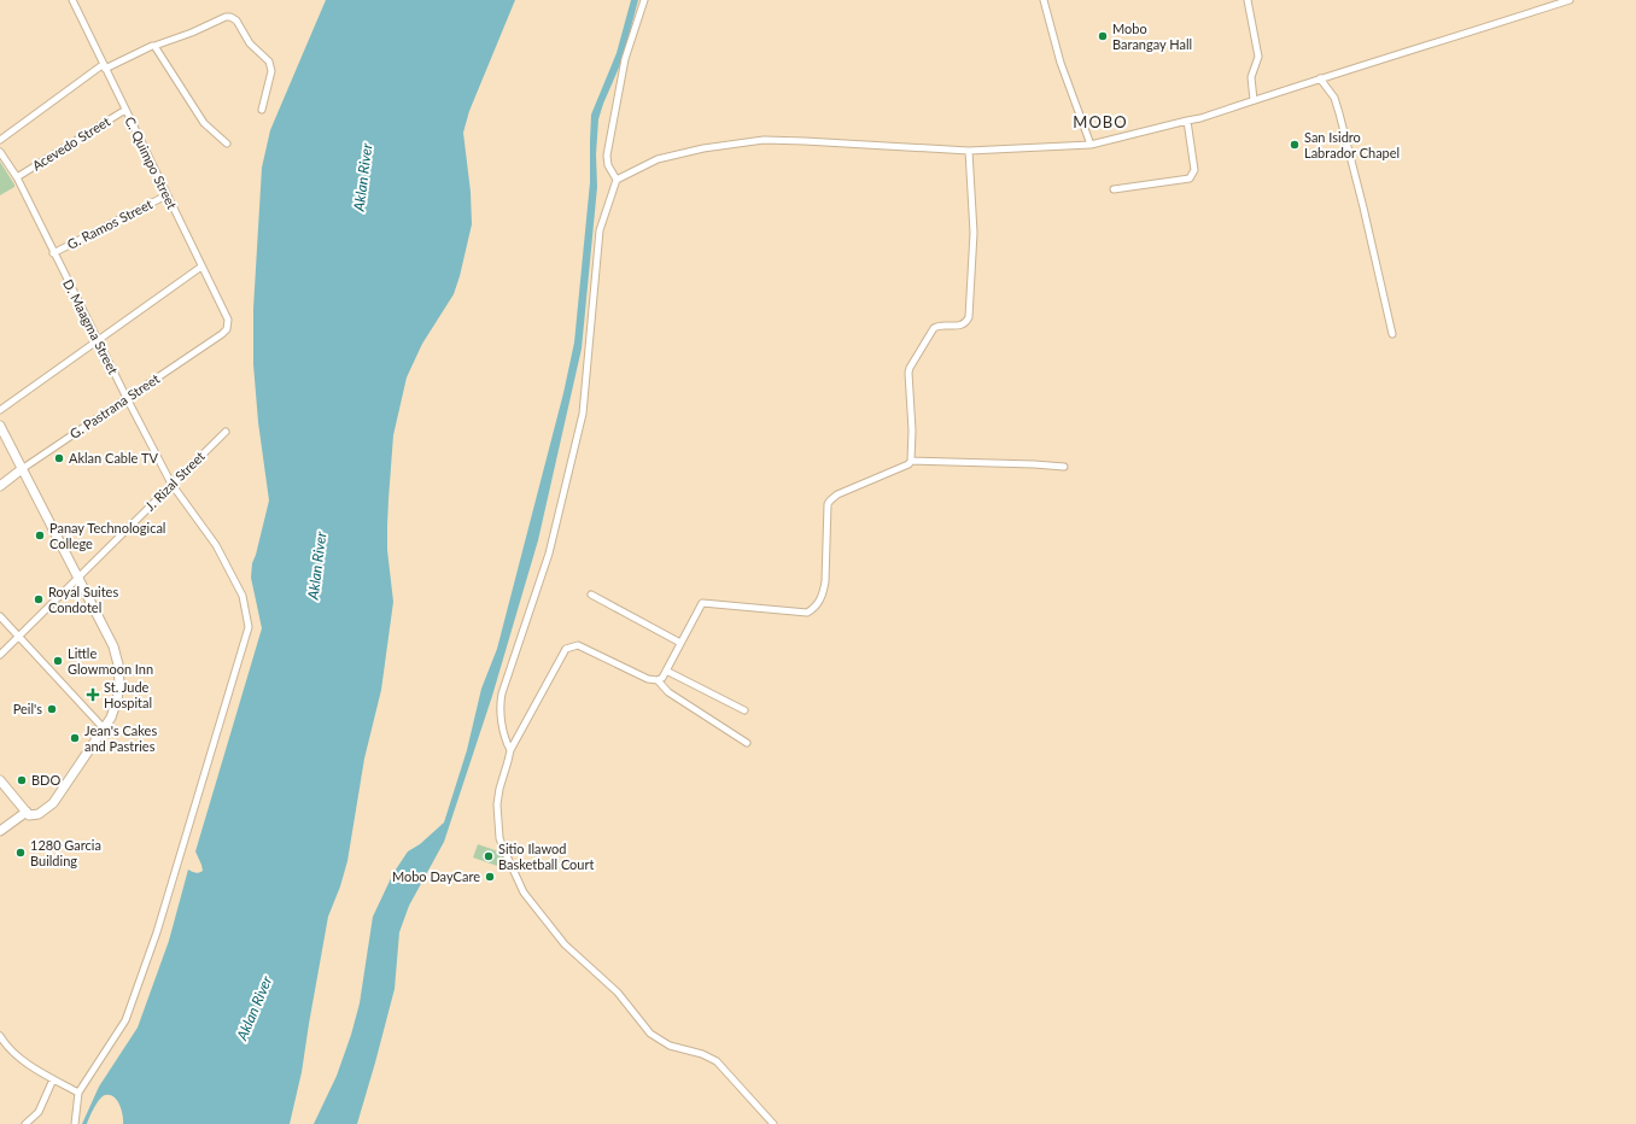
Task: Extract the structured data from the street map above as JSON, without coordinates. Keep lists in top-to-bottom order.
{
  "streets": {
    "street": [
      "Acevedo Street",
      "C. Quimpo Street",
      "G. Ramos Street",
      "D. Maagma Street",
      "G. Pastrana Street",
      "J. Rizal Street"
    ]
  },
  "crossings": [
    ["Acevedo Street", "C. Quimpo Street"],
    ["Acevedo Street", "D. Maagma Street"],
    ["C. Quimpo Street", "G. Ramos Street"],
    ["C. Quimpo Street", "G. Pastrana Street"],
    ["G. Ramos Street", "D. Maagma Street"],
    ["D. Maagma Street", "G. Pastrana Street"],
    ["D. Maagma Street", "J. Rizal Street"]
  ],
  "districts": ["MOBO"],
  "water": ["Aklan River"],
  "places": {
    "other": [
      "Mobo Barangay Hall",
      "San Isidro Labrador Chapel",
      "Aklan Cable TV",
      "Panay Technological College",
      "Royal Suites Condotel",
      "Little Glowmoon Inn",
      "Peil's",
      "Jean's Cakes and Pastries",
      "BDO",
      "1280 Garcia Building",
      "Sitio Ilawod Basketball Court",
      "Mobo DayCare"
    ],
    "health": ["St. Jude Hospital"]
  }
}
